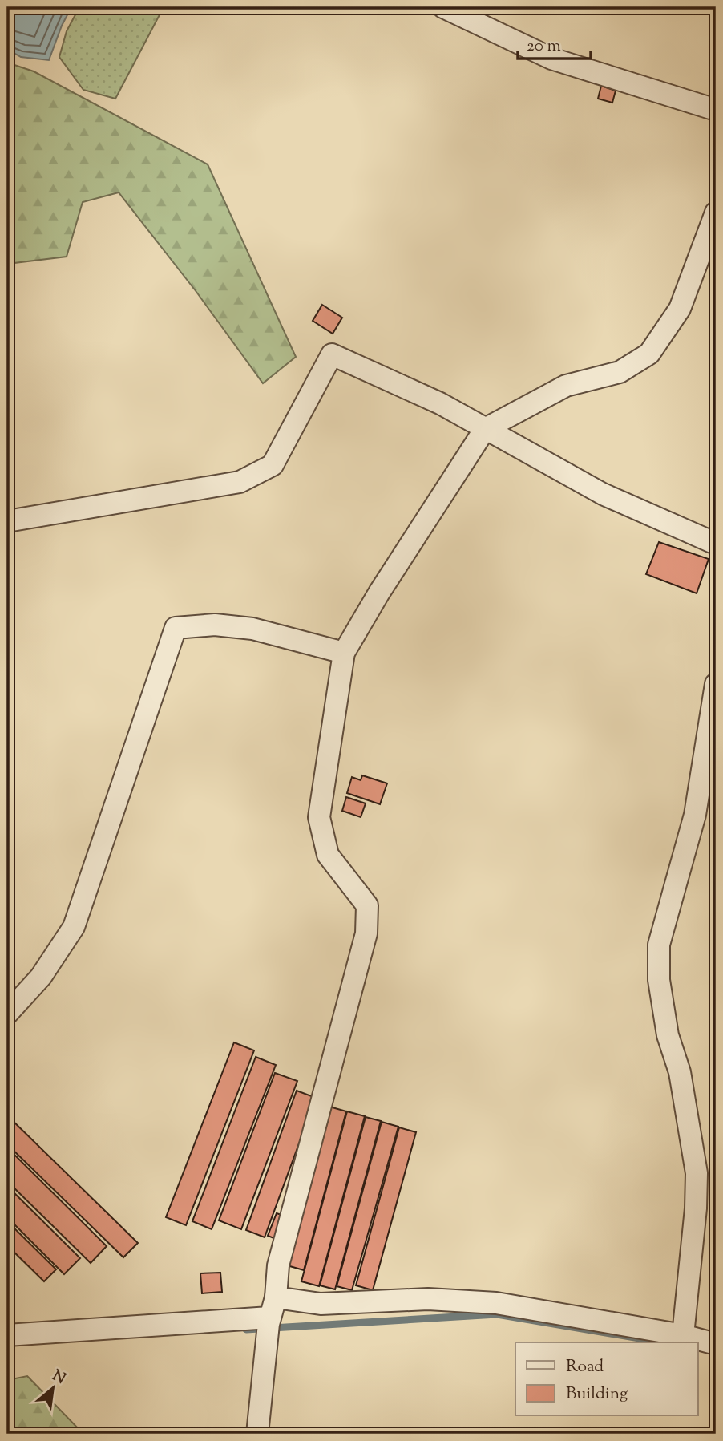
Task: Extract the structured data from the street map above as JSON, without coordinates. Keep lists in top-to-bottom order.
{
  "legend": ["Road", "Building"],
  "scale_bar": "20 m",
  "north": "top right"
}
